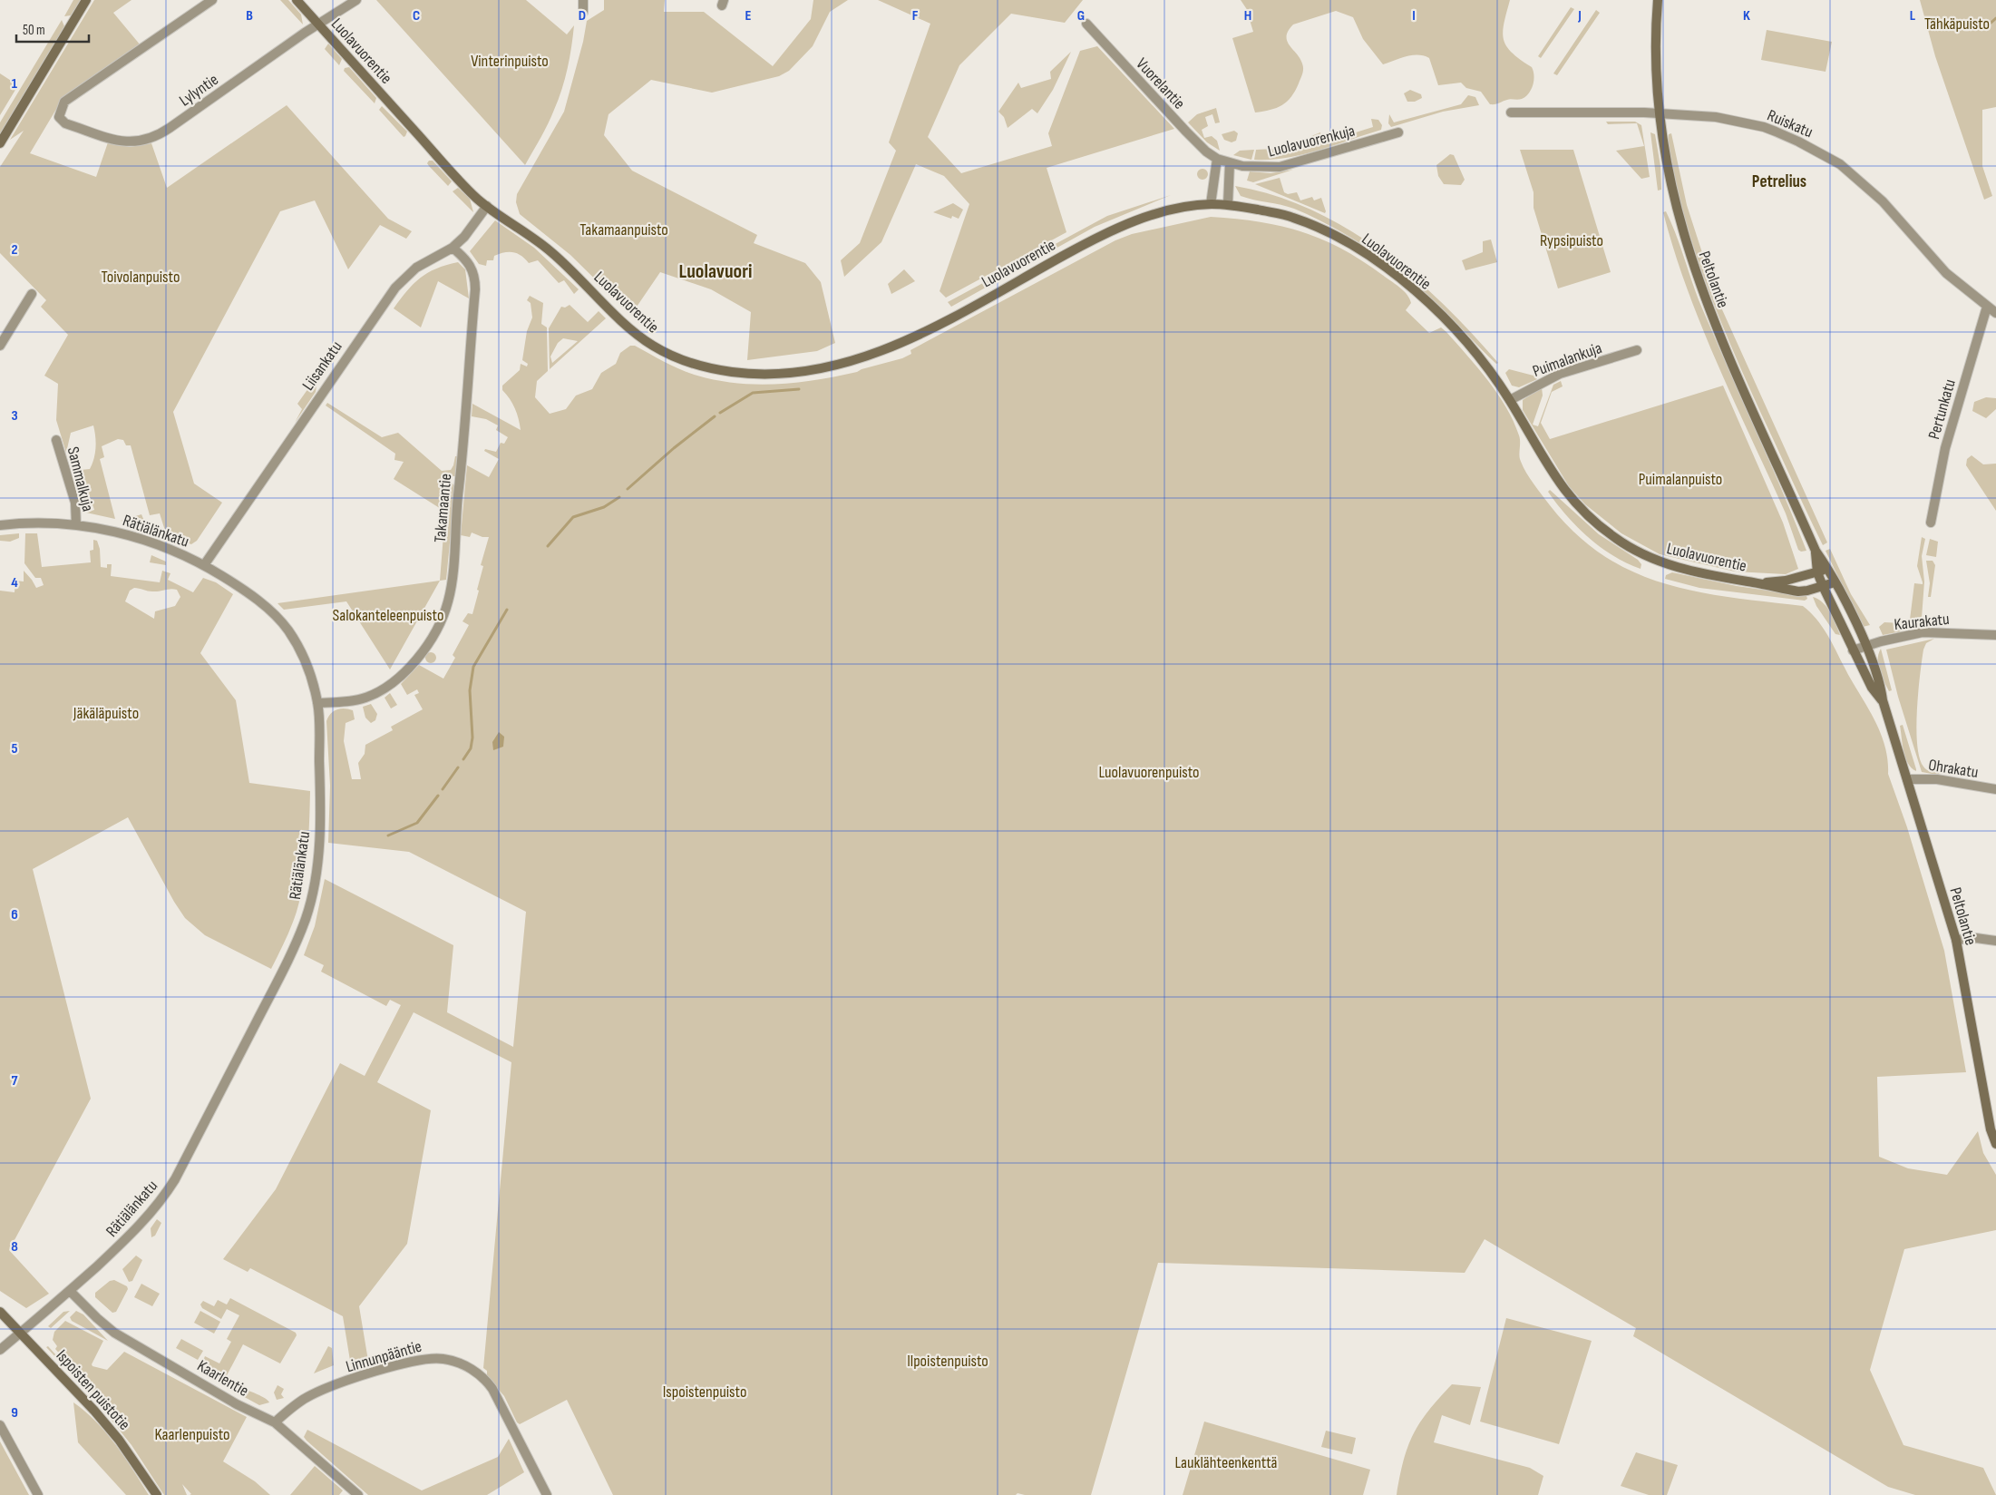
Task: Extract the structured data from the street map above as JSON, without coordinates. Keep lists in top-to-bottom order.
{
  "streets": {
    "street": [
      "Luolavuorentie",
      "Vuorelantie",
      "Lylyntie",
      "Ruiskatu",
      "Luolavuorenkuja",
      "Peltolantie",
      "Puimalankuja",
      "Liisankatu",
      "Pertunkatu",
      "Sammalkuja",
      "Takamaantie",
      "Rätiälänkatu",
      "Kaurakatu",
      "Ohrakatu",
      "Linnunpääntie",
      "Kaarlentie",
      "Ispoisten puistotie"
    ]
  },
  "crossings": [
    ["Luolavuorentie", "Lylyntie"],
    ["Luolavuorentie", "Peltolantie"],
    ["Luolavuorentie", "Puimalankuja"],
    ["Luolavuorentie", "Liisankatu"],
    ["Vuorelantie", "Luolavuorenkuja"],
    ["Ruiskatu", "Peltolantie"],
    ["Ruiskatu", "Pertunkatu"],
    ["Peltolantie", "Kaurakatu"],
    ["Peltolantie", "Ohrakatu"],
    ["Liisankatu", "Takamaantie"],
    ["Liisankatu", "Rätiälänkatu"],
    ["Sammalkuja", "Rätiälänkatu"],
    ["Takamaantie", "Rätiälänkatu"],
    ["Rätiälänkatu", "Kaarlentie"],
    ["Rätiälänkatu", "Ispoisten puistotie"],
    ["Linnunpääntie", "Kaarlentie"]
  ],
  "districts": ["Petrelius", "Luolavuori"],
  "parks": [
    "Tähkäpuisto",
    "Vinterinpuisto",
    "Takamaanpuisto",
    "Rypsipuisto",
    "Toivolanpuisto",
    "Puimalanpuisto",
    "Salokanteleenpuisto",
    "Jäkäläpuisto",
    "Luolavuorenpuisto",
    "Ilpoistenpuisto",
    "Ispoistenpuisto",
    "Kaarlenpuisto",
    "Lauklähteenkenttä"
  ],
  "scale_bar": "50 m",
  "grid": {
    "columns": [
      "B",
      "C",
      "D",
      "E",
      "F",
      "G",
      "H",
      "I",
      "J",
      "K",
      "L"
    ],
    "rows": [
      "1",
      "2",
      "3",
      "4",
      "5",
      "6",
      "7",
      "8",
      "9"
    ]
  }
}
